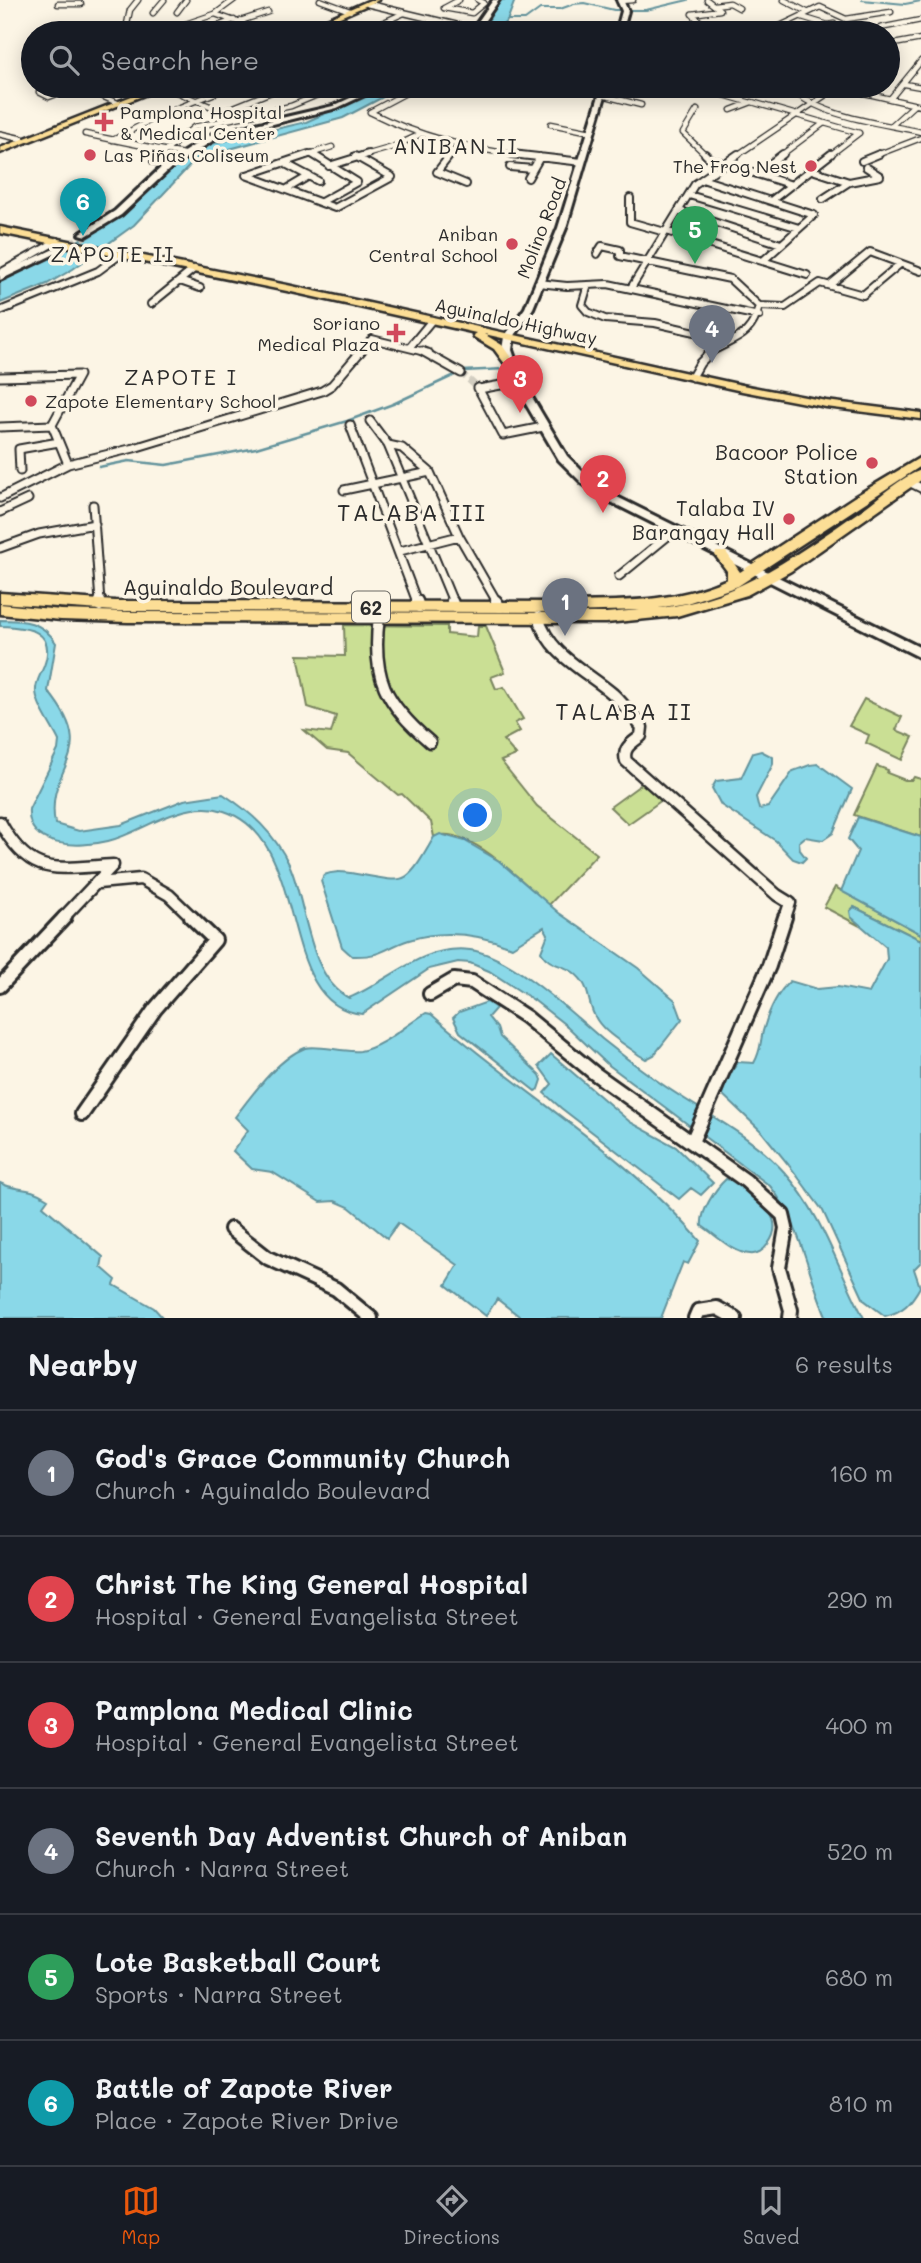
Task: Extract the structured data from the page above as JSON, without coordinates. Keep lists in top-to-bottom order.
{
  "streets": {
    "highway": ["Aguinaldo Highway", "Aguinaldo Boulevard", "62"],
    "main road": ["Molino Road"]
  },
  "crossings": [
    ["Molino Road", "Aguinaldo Highway"]
  ],
  "districts": [
    "ANIBAN II",
    "ZAPOTE II",
    "ZAPOTE I",
    "TALABA III",
    "TALABA II"
  ],
  "places": {
    "health": ["Pamplona Hospital & Medical Center", "Soriano Medical Plaza"],
    "other": [
      "Las Piñas Coliseum",
      "The Frog Nest",
      "Aniban Central School",
      "Zapote Elementary School",
      "Bacoor Police Station",
      "Talaba IV Barangay Hall"
    ]
  },
  "page": {
    "search": "Search here",
    "pins": [
      "6",
      "5",
      "4",
      "3",
      "2",
      "1"
    ],
    "heading": ["Nearby", "6 results"],
    "list": [
      {
        "mark": "1",
        "name": "God's Grace Community Church",
        "note": "Church · Aguinaldo Boulevard",
        "value": "160 m"
      },
      {
        "mark": "2",
        "name": "Christ The King General Hospital",
        "note": "Hospital · General Evangelista Street",
        "value": "290 m"
      },
      {
        "mark": "3",
        "name": "Pamplona Medical Clinic",
        "note": "Hospital · General Evangelista Street",
        "value": "400 m"
      },
      {
        "mark": "4",
        "name": "Seventh Day Adventist Church of Aniban",
        "note": "Church · Narra Street",
        "value": "520 m"
      },
      {
        "mark": "5",
        "name": "Lote Basketball Court",
        "note": "Sports · Narra Street",
        "value": "680 m"
      },
      {
        "mark": "6",
        "name": "Battle of Zapote River",
        "note": "Place · Zapote River Drive",
        "value": "810 m"
      }
    ],
    "nav": ["Map", "Directions", "Saved"]
  }
}
